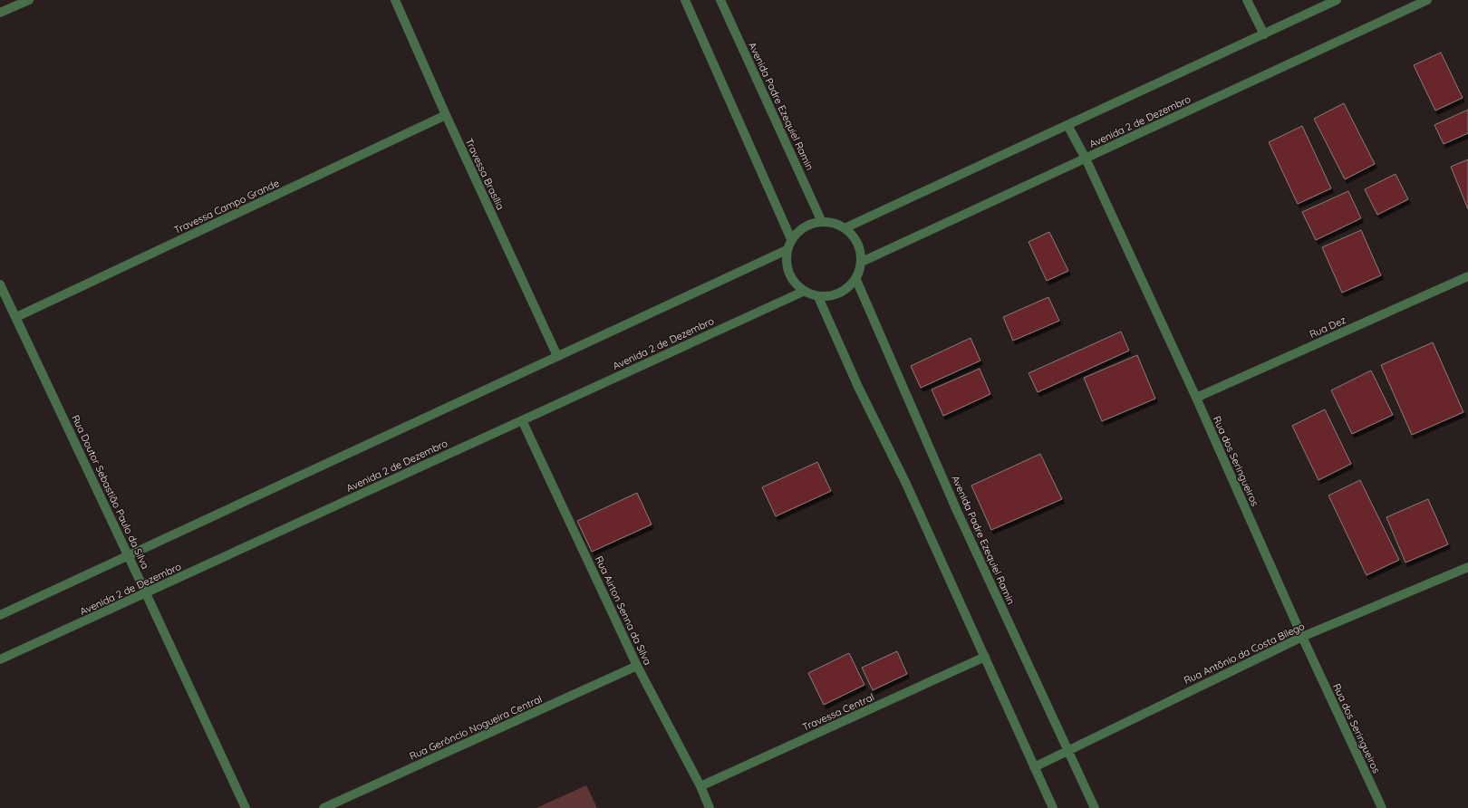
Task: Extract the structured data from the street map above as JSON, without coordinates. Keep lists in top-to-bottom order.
{
  "streets": {
    "street": [
      "Avenida Padre Ezequiel Ramin",
      "Avenida 2 de Dezembro",
      "Travessa Brasília",
      "Travessa Campo Grande",
      "Rua Dez",
      "Rua dos Seringueiros",
      "Rua Doutor Sebastião Paulo da Silva",
      "Rua Airton Senna da Silva",
      "Rua Antõnio da Costa Bilego",
      "Travessa Central",
      "Rua Gerôncio Nogueira Central"
    ]
  },
  "crossings": [
    ["Avenida Padre Ezequiel Ramin", "Avenida 2 de Dezembro"],
    ["Avenida Padre Ezequiel Ramin", "Rua Antõnio da Costa Bilego"],
    ["Avenida 2 de Dezembro", "Rua dos Seringueiros"],
    ["Avenida 2 de Dezembro", "Rua Doutor Sebastião Paulo da Silva"],
    ["Avenida 2 de Dezembro", "Rua Airton Senna da Silva"],
    ["Travessa Brasília", "Travessa Campo Grande"],
    ["Travessa Campo Grande", "Rua Doutor Sebastião Paulo da Silva"],
    ["Rua Dez", "Rua dos Seringueiros"],
    ["Rua dos Seringueiros", "Rua Antõnio da Costa Bilego"],
    ["Rua Airton Senna da Silva", "Travessa Central"],
    ["Rua Airton Senna da Silva", "Rua Gerôncio Nogueira Central"]
  ]
}
